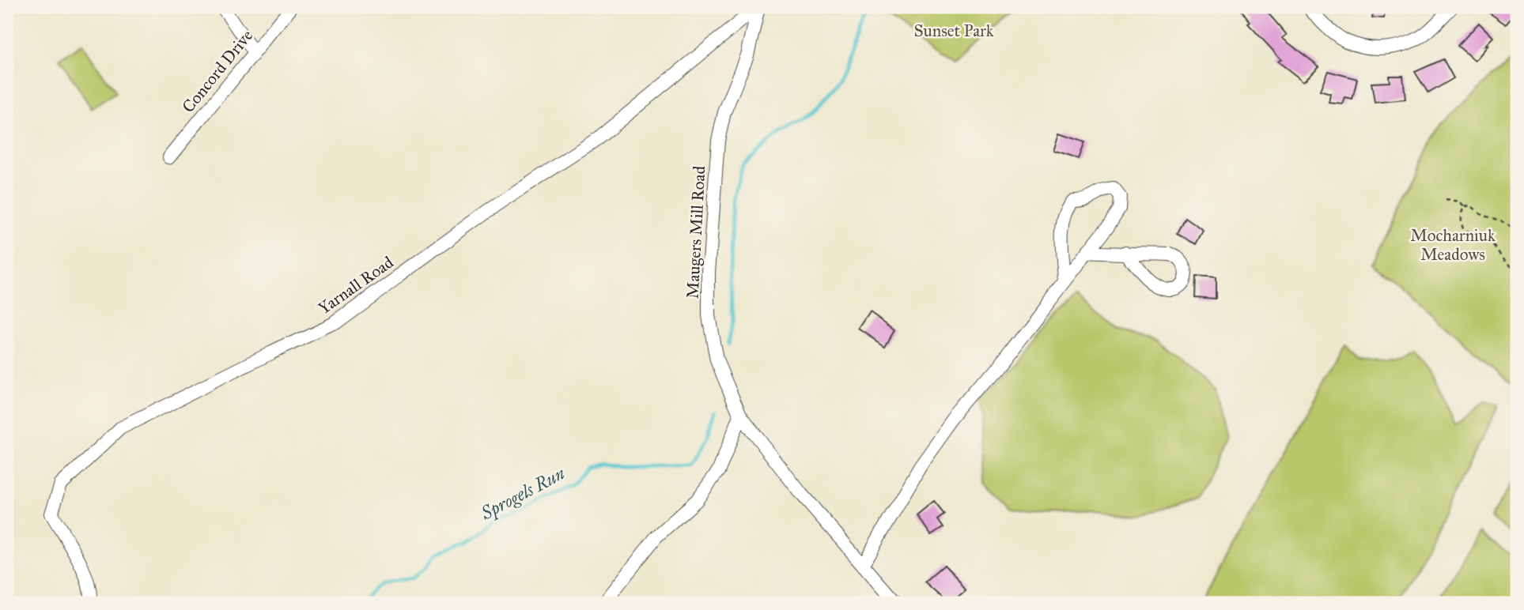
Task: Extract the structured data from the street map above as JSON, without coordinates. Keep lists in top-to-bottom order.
{
  "streets": {
    "street": ["Concord Drive", "Maugers Mill Road", "Yarnall Road"]
  },
  "crossings": [
    ["Maugers Mill Road", "Yarnall Road"]
  ],
  "water": ["Sprogels Run"],
  "parks": ["Sunset Park", "Mocharniuk Meadows"]
}
